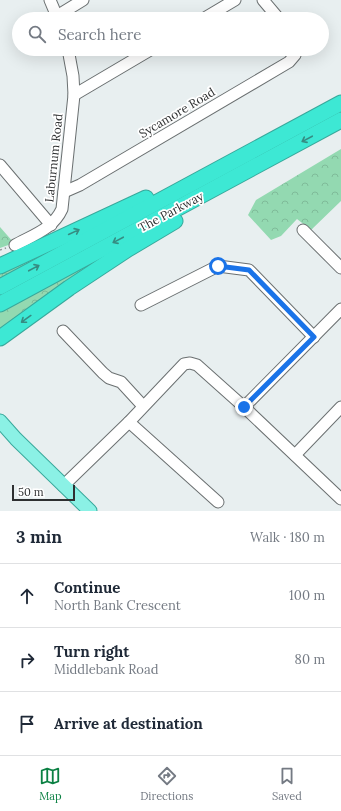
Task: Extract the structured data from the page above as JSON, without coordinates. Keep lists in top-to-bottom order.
{
  "streets": {
    "highway": ["The Parkway"],
    "street": ["Sycamore Road", "Laburnum Road"]
  },
  "crossings": [
    ["Sycamore Road", "Laburnum Road"]
  ],
  "scale_bar": "50 m",
  "page": {
    "search": "Search here",
    "scale": "50 m",
    "heading": ["3 min", "Walk · 180 m"],
    "list": [
      ["Continue", "North Bank Crescent", "100 m"],
      ["Turn right", "Middlebank Road", "80 m"],
      "Arrive at destination"
    ],
    "nav": ["Map", "Directions", "Saved"]
  }
}
